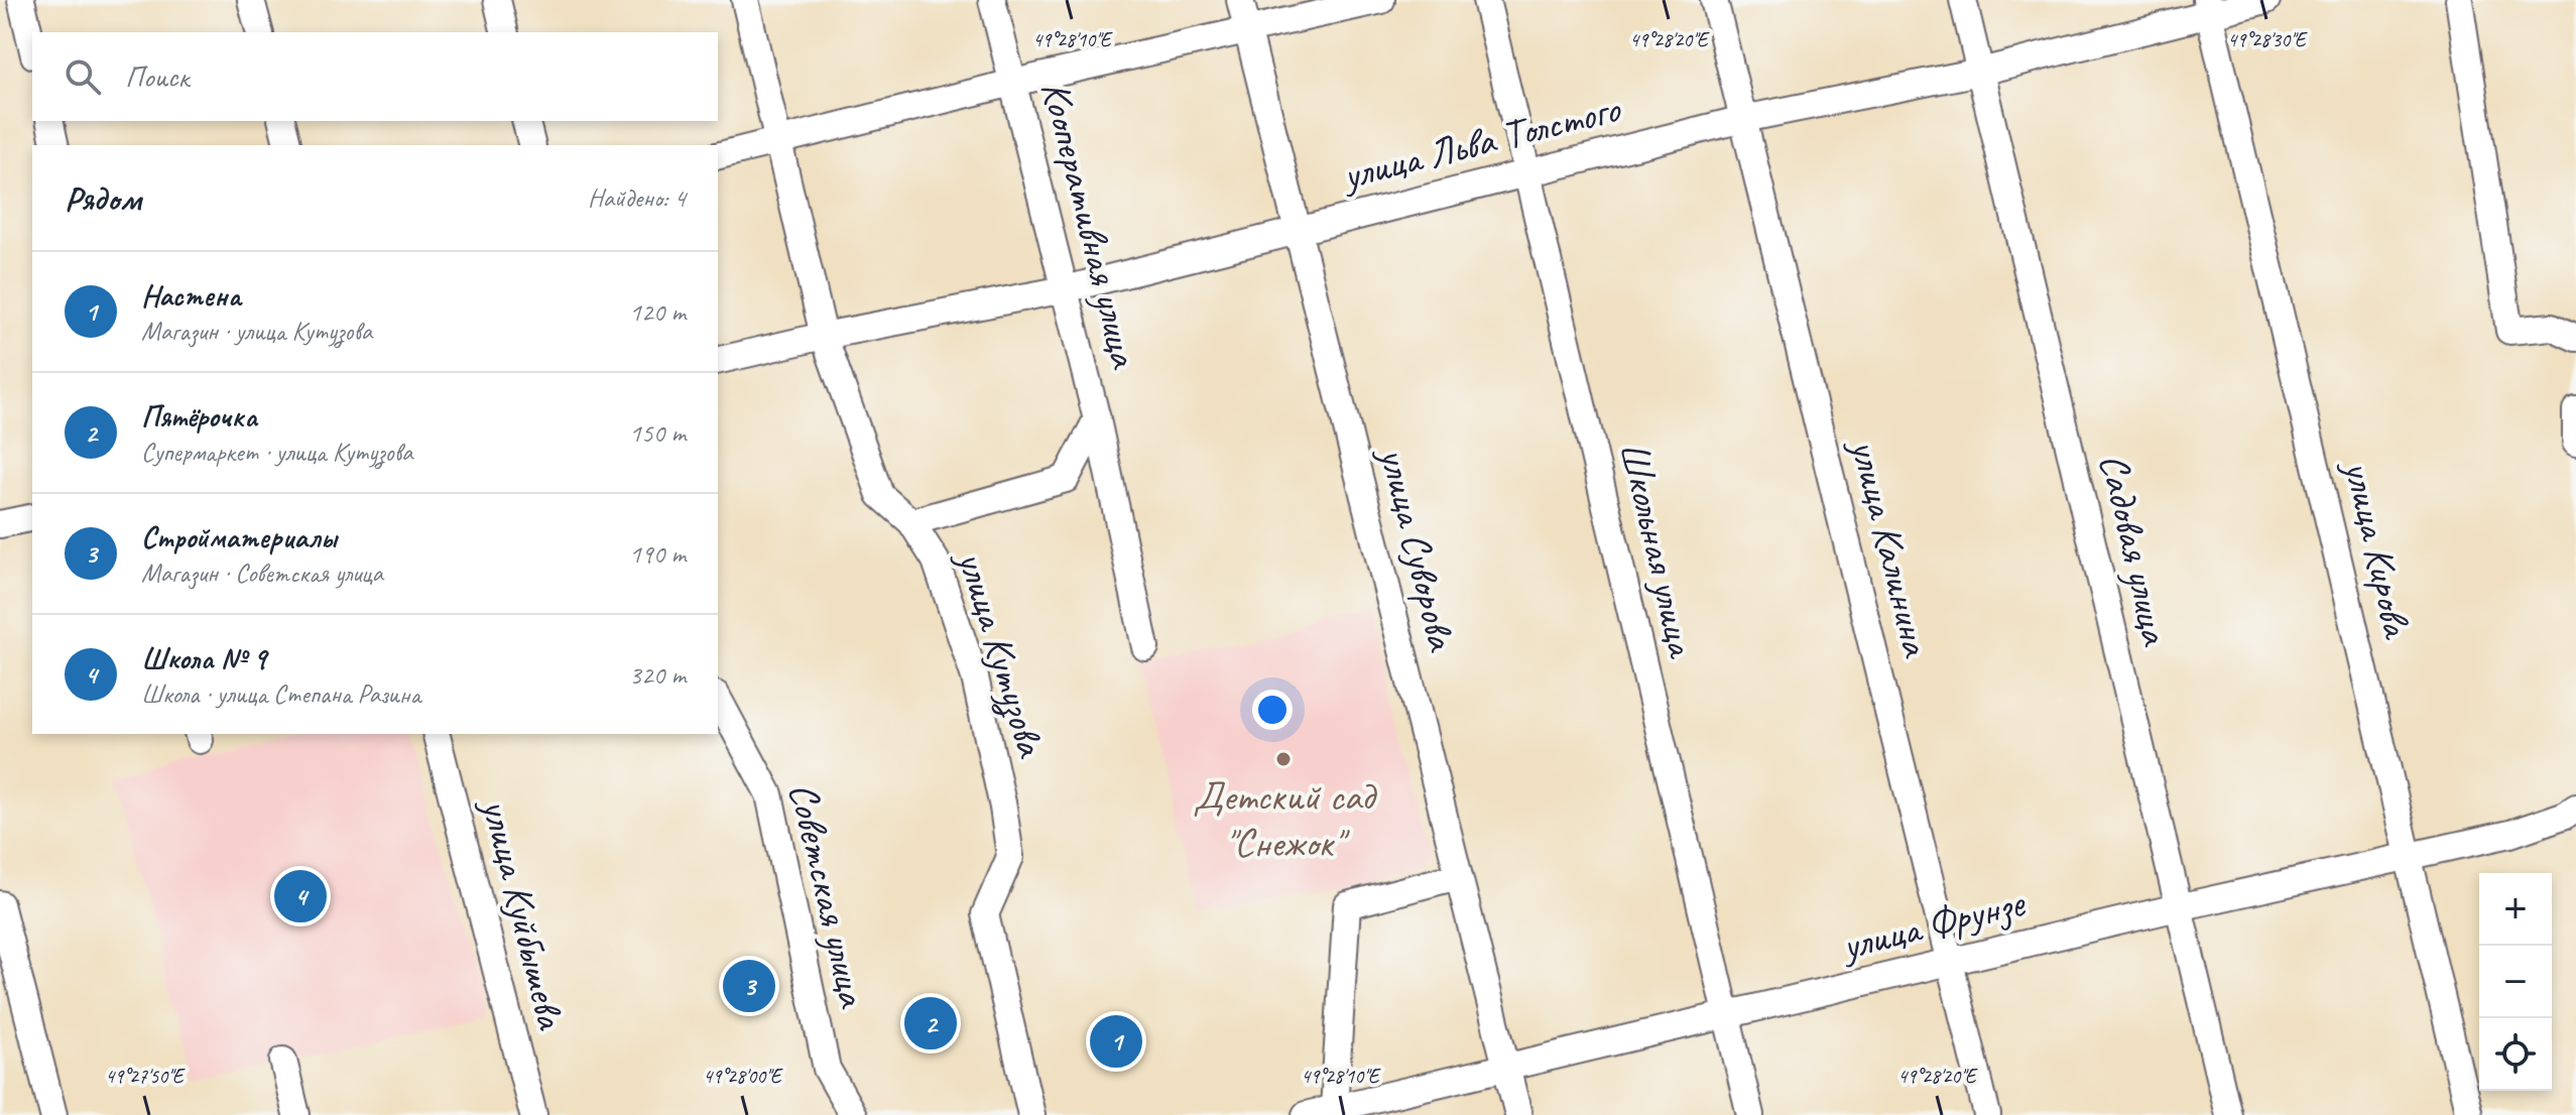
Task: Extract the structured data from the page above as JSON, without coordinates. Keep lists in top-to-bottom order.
{
  "streets": {
    "street": [
      "улица Льва Толстого",
      "Кооперативная улица",
      "улица Калинина",
      "улица Суворова",
      "Школьная улица",
      "Садовая улица",
      "улица Кирова",
      "улица Кутузова",
      "Советская улица",
      "улица Куйбышева",
      "улица Фрунзе"
    ]
  },
  "crossings": [
    ["улица Льва Толстого", "Кооперативная улица"],
    ["улица Льва Толстого", "улица Калинина"],
    ["улица Льва Толстого", "улица Суворова"],
    ["улица Льва Толстого", "Школьная улица"],
    ["улица Льва Толстого", "Садовая улица"],
    ["улица Льва Толстого", "улица Кирова"],
    ["улица Льва Толстого", "улица Кутузова"],
    ["Кооперативная улица", "улица Кутузова"],
    ["улица Калинина", "улица Фрунзе"],
    ["улица Суворова", "улица Фрунзе"],
    ["Школьная улица", "улица Фрунзе"],
    ["Садовая улица", "улица Фрунзе"],
    ["улица Кирова", "улица Фрунзе"]
  ],
  "places": ["Детский сад \"Снежок\""],
  "page": {
    "search": "Поиск",
    "heading": ["Рядом", "Найдено: 4"],
    "list": [
      {
        "mark": "1",
        "name": "Настена",
        "note": "Магазин · улица Кутузова",
        "value": "120 m"
      },
      {
        "mark": "2",
        "name": "Пятёрочка",
        "note": "Супермаркет · улица Кутузова",
        "value": "150 m"
      },
      {
        "mark": "3",
        "name": "Стройматериалы",
        "note": "Магазин · Советская улица",
        "value": "190 m"
      },
      {
        "mark": "4",
        "name": "Школа № 9",
        "note": "Школа · улица Степана Разина",
        "value": "320 m"
      }
    ],
    "pins": [
      "4",
      "3",
      "2",
      "1"
    ],
    "map_buttons": ["+", "−"]
  },
  "coordinates": [
    "49°28'10\"E",
    "49°28'20\"E",
    "49°28'30\"E",
    "49°27'50\"E",
    "49°28'00\"E"
  ]
}
